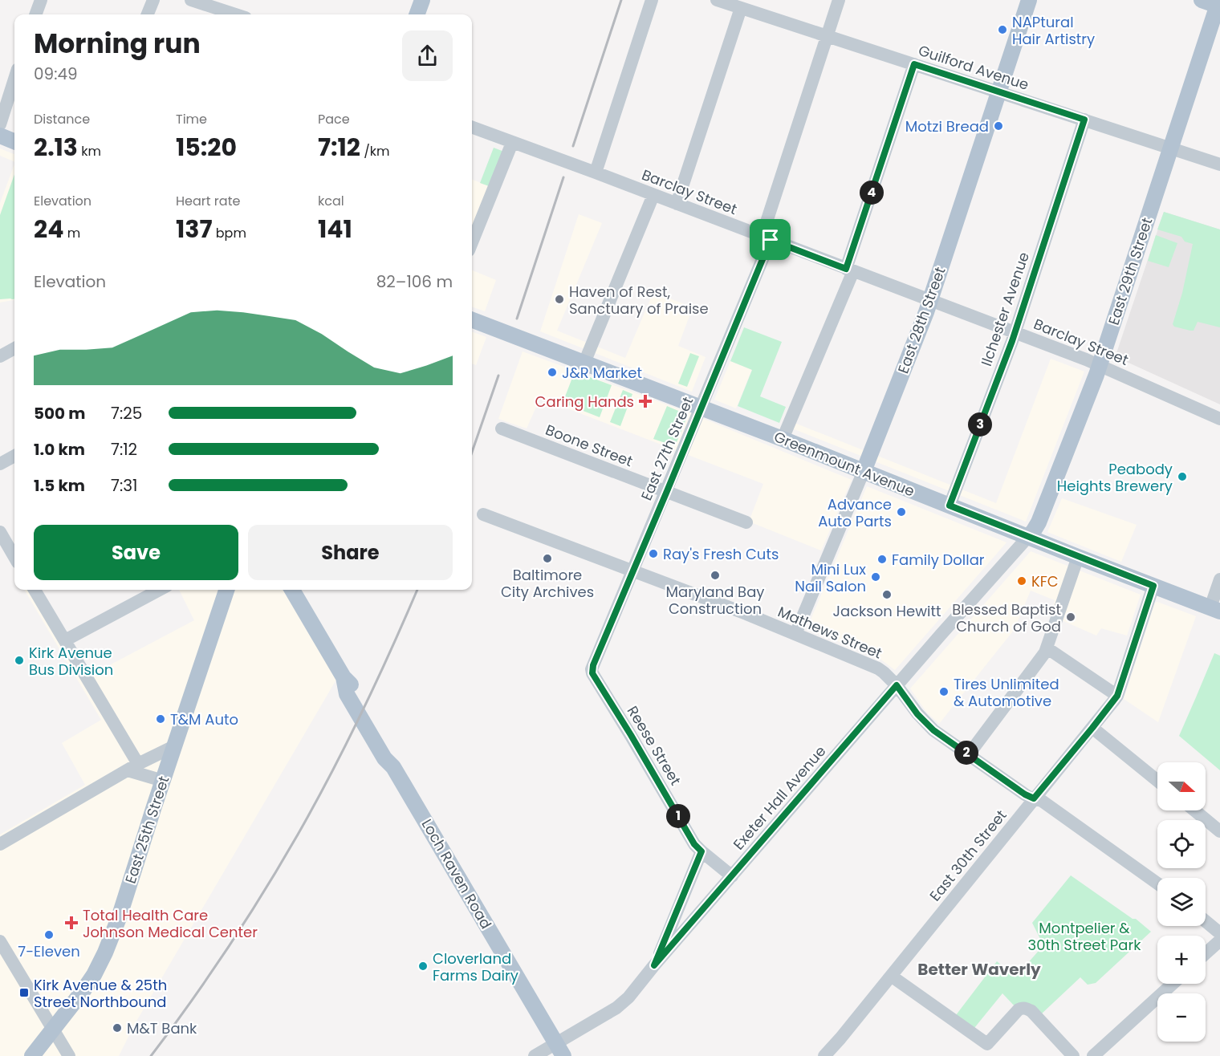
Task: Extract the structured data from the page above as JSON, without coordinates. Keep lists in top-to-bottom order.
{
  "streets": {
    "main road": [
      "East 29th Street",
      "East 28th Street",
      "Greenmount Avenue",
      "East 25th Street",
      "Loch Raven Road"
    ],
    "street": [
      "Guilford Avenue",
      "Barclay Street",
      "Ilchester Avenue",
      "Boone Street",
      "East 27th Street",
      "Mathews Street",
      "Reese Street",
      "Exeter Hall Avenue",
      "East 30th Street"
    ]
  },
  "crossings": [
    ["Guilford Avenue", "East 29th Street"],
    ["Guilford Avenue", "Ilchester Avenue"],
    ["Guilford Avenue", "East 28th Street"],
    ["Guilford Avenue", "East 27th Street"],
    ["Barclay Street", "East 29th Street"],
    ["Barclay Street", "Ilchester Avenue"],
    ["Barclay Street", "East 28th Street"],
    ["Barclay Street", "East 27th Street"],
    ["East 29th Street", "Greenmount Avenue"],
    ["East 29th Street", "Exeter Hall Avenue"],
    ["Ilchester Avenue", "Greenmount Avenue"],
    ["East 28th Street", "Greenmount Avenue"],
    ["East 28th Street", "Mathews Street"],
    ["Boone Street", "East 27th Street"],
    ["East 27th Street", "Greenmount Avenue"],
    ["East 27th Street", "Mathews Street"],
    ["East 27th Street", "Reese Street"],
    ["Greenmount Avenue", "Exeter Hall Avenue"],
    ["Greenmount Avenue", "East 30th Street"],
    ["Mathews Street", "Exeter Hall Avenue"],
    ["Mathews Street", "East 30th Street"],
    ["Reese Street", "Exeter Hall Avenue"],
    ["Exeter Hall Avenue", "Loch Raven Road"]
  ],
  "districts": ["Better Waverly"],
  "parks": ["Montpelier & 30th Street Park"],
  "places": {
    "other": [
      "NAPtural Hair Artistry",
      "Motzi Bread",
      "Haven of Rest, Sanctuary of Praise",
      "J&R Market",
      "Peabody Heights Brewery",
      "Advance Auto Parts",
      "Ray's Fresh Cuts",
      "Baltimore City Archives",
      "Family Dollar",
      "Maryland Bay Construction",
      "Mini Lux Nail Salon",
      "KFC",
      "Jackson Hewitt",
      "Blessed Baptist Church of God",
      "Kirk Avenue Bus Division",
      "Tires Unlimited & Automotive",
      "T&M Auto",
      "7-Eleven",
      "Cloverland Farms Dairy",
      "M&T Bank"
    ],
    "health": ["Caring Hands", "Total Health Care Johnson Medical Center"],
    "transit": ["Kirk Avenue & 25th Street Northbound"]
  },
  "north": "right",
  "page": {
    "heading": ["Morning run", "09:49"],
    "stats": [
      ["Distance", "2.13 km"],
      ["Time", "15:20"],
      ["Pace", "7:12 /km"],
      ["Elevation", "24 m"],
      ["Heart rate", "137 bpm"],
      ["kcal", "141"]
    ],
    "pins": [
      "4",
      "3",
      "2",
      "1"
    ],
    "chart": ["Elevation", "82–106 m"],
    "list": [
      {
        "name": "500 m",
        "note": "7:25"
      },
      {
        "name": "1.0 km",
        "note": "7:12"
      },
      {
        "name": "1.5 km",
        "note": "7:31"
      }
    ],
    "buttons": ["Save", "Share"],
    "map_buttons": ["+", "−"]
  }
}
